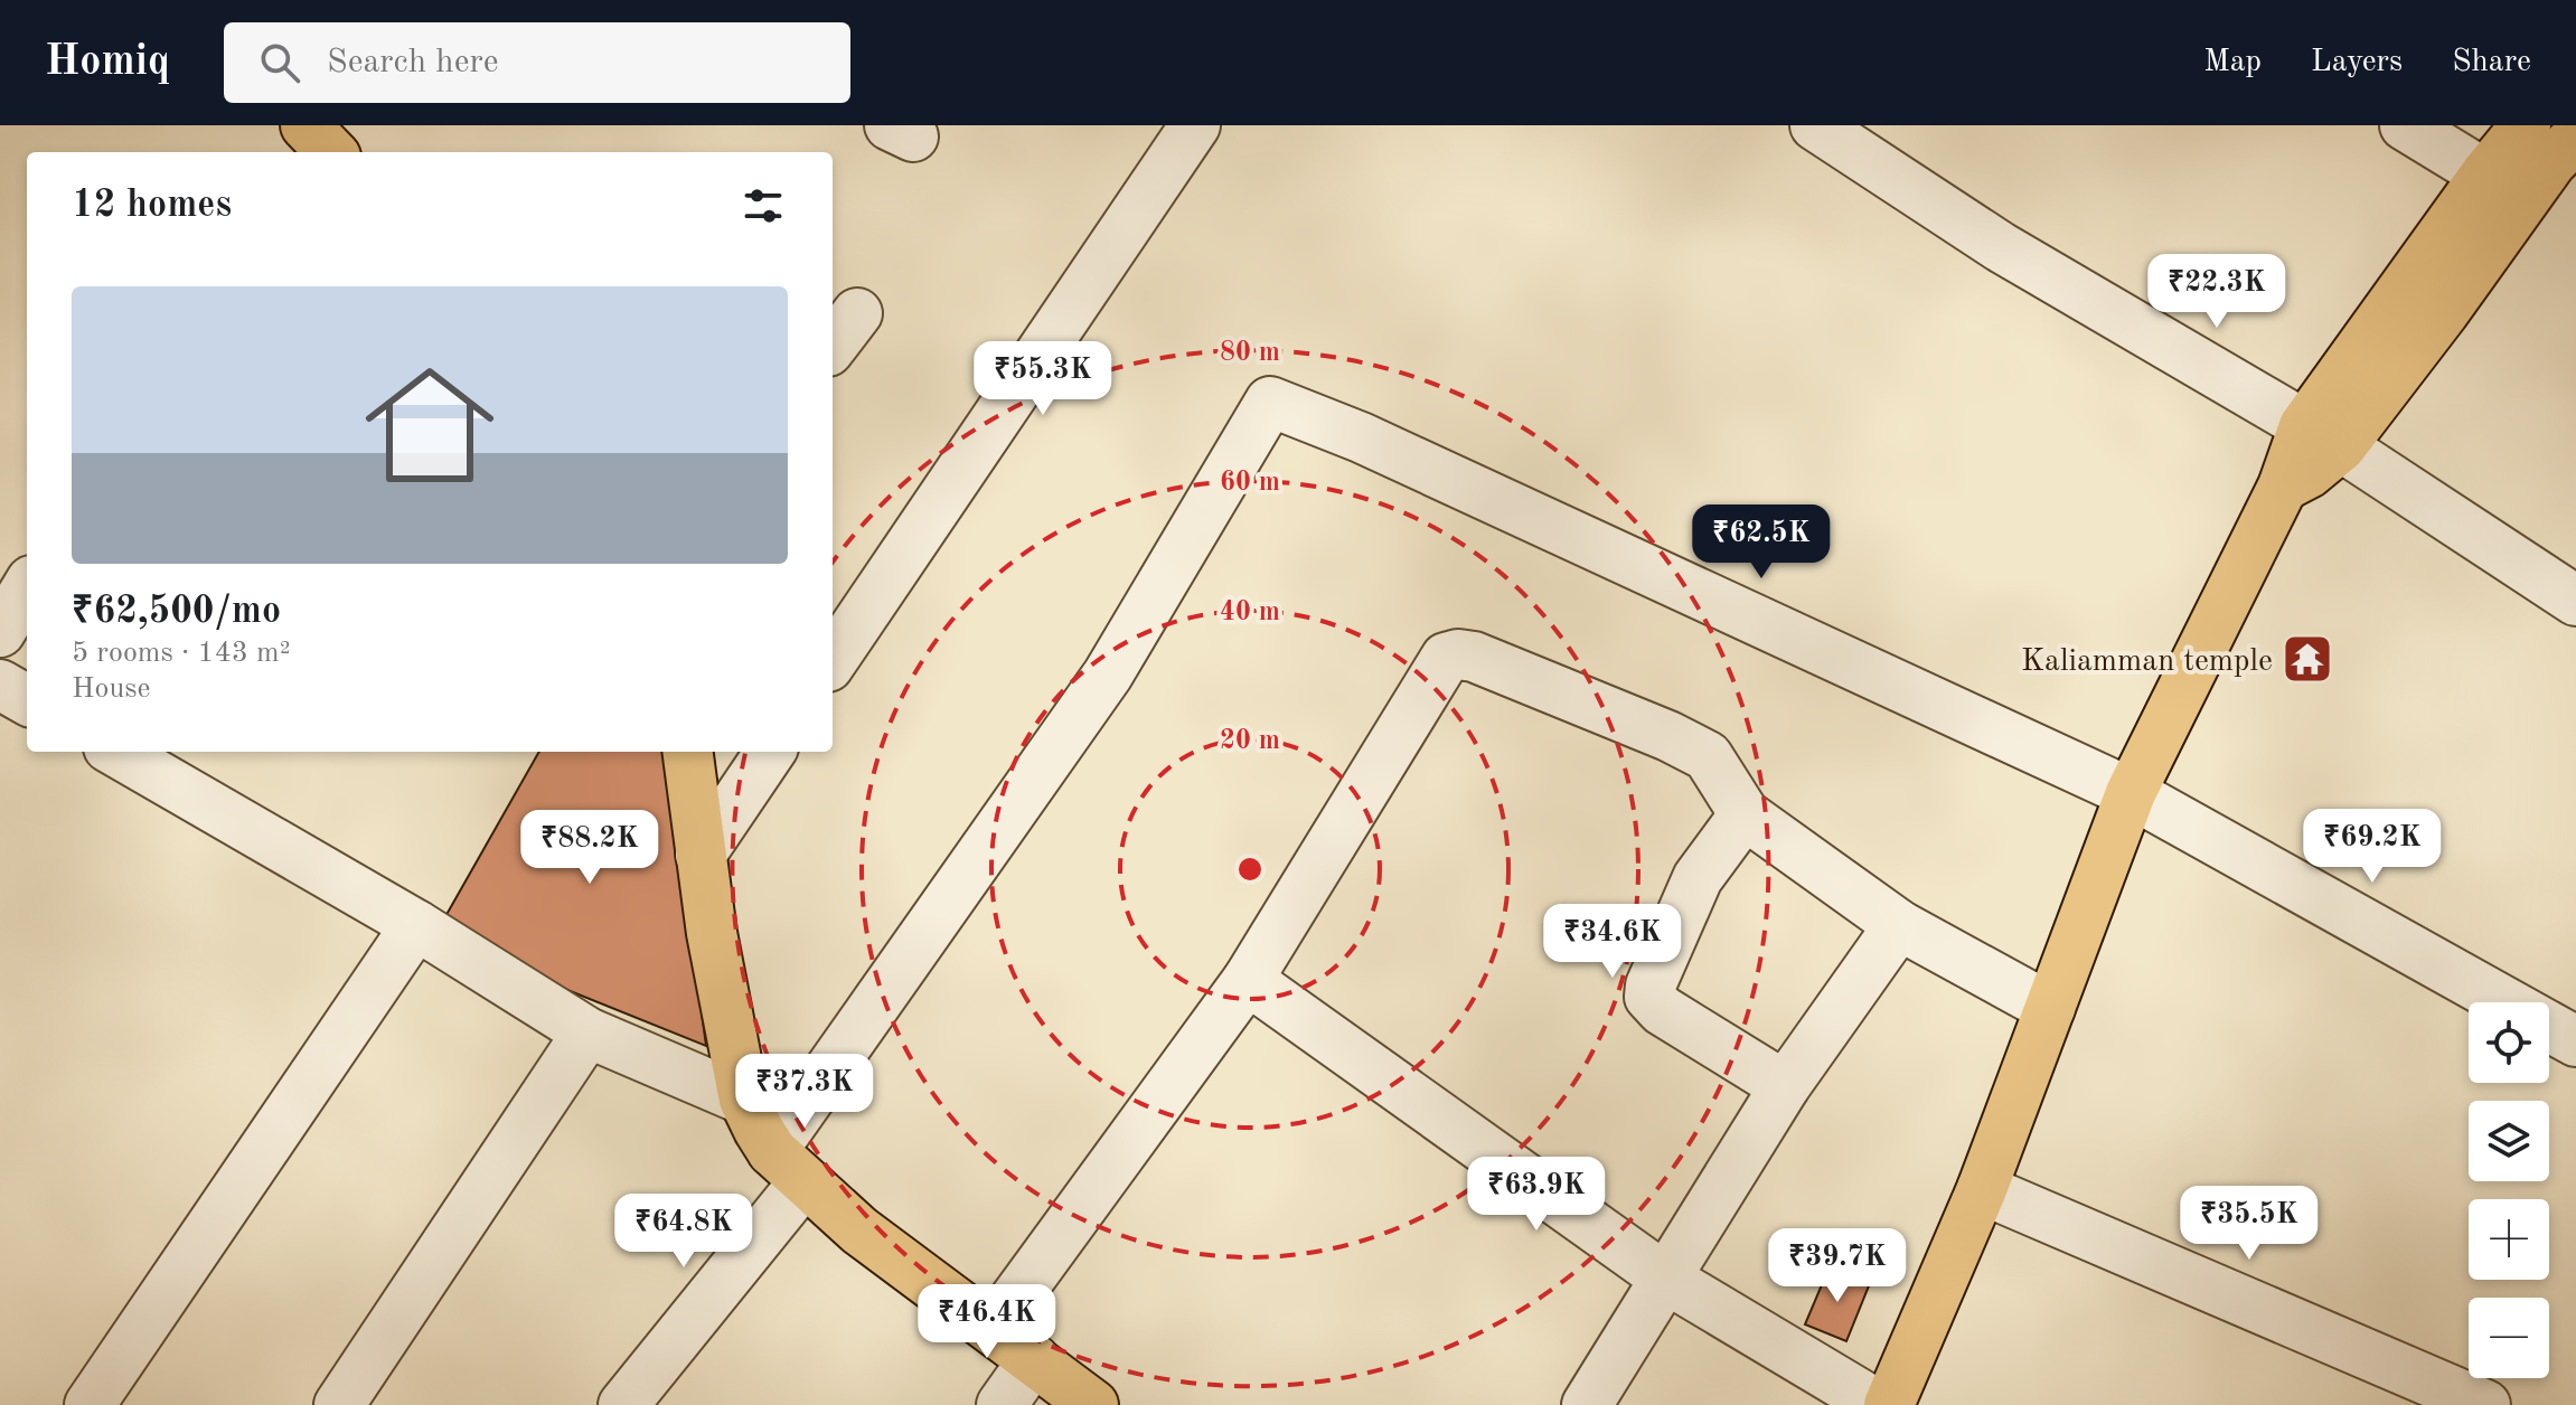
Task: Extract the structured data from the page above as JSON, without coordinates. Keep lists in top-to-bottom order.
{
  "places": {
    "temple": ["Kaliamman temple"]
  },
  "page": {
    "header": "Homiq",
    "search": "Search here",
    "nav": ["Map", "Layers", "Share"],
    "heading": "12 homes",
    "price": [
      "₹22.3K",
      "₹55.3K",
      "₹62.5K",
      "₹69.2K",
      "₹88.2K",
      "₹34.6K",
      "₹37.3K",
      "₹63.9K",
      "₹35.5K",
      "₹64.8K",
      "₹39.7K",
      "₹46.4K"
    ],
    "list": [
      {
        "name": "₹62,500/mo",
        "note": "5 rooms · 143 m² · House"
      }
    ],
    "map_buttons": ["+", "−"]
  },
  "rings": [
    "80 m",
    "60 m",
    "40 m",
    "20 m"
  ]
}
